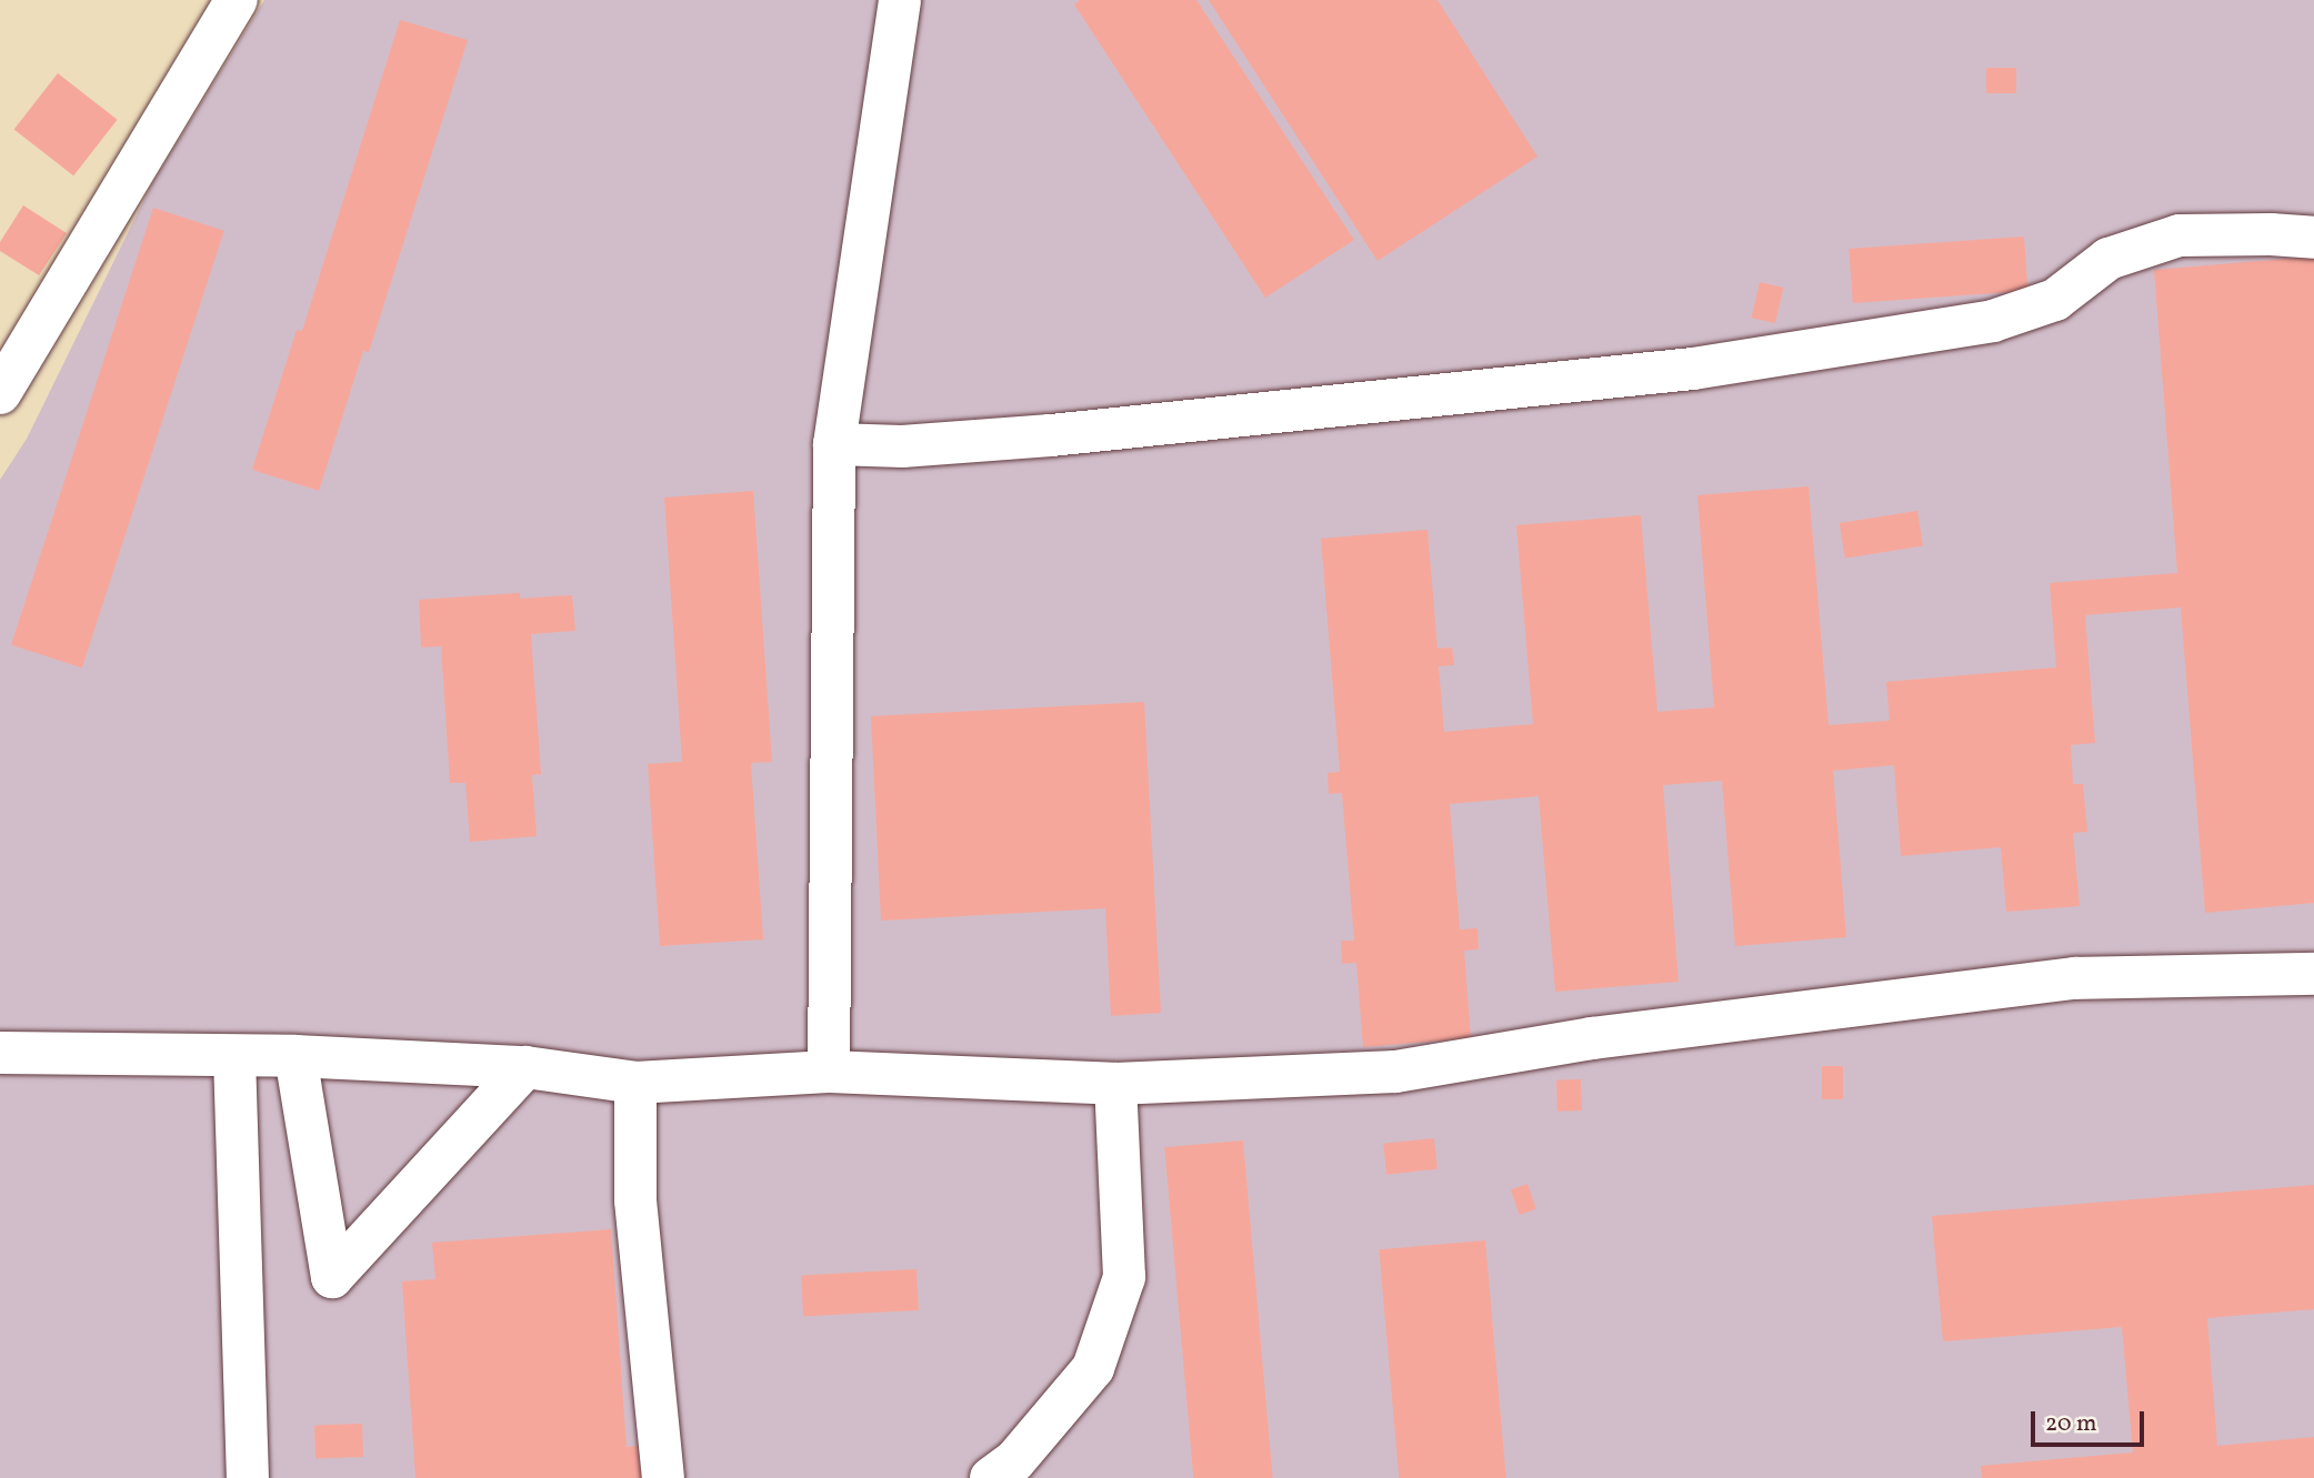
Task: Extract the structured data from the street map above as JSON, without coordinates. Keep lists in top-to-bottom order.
{
  "scale_bar": "20 m"
}
